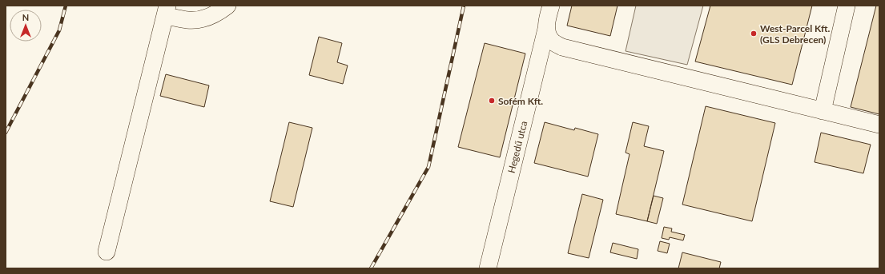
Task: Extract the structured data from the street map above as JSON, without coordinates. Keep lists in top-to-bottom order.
{
  "streets": {
    "lane": ["Hegedű utca"]
  },
  "places": ["West-Parcel Kft. (GLS Debrecen)", "Sofém Kft."],
  "north": "top"
}
